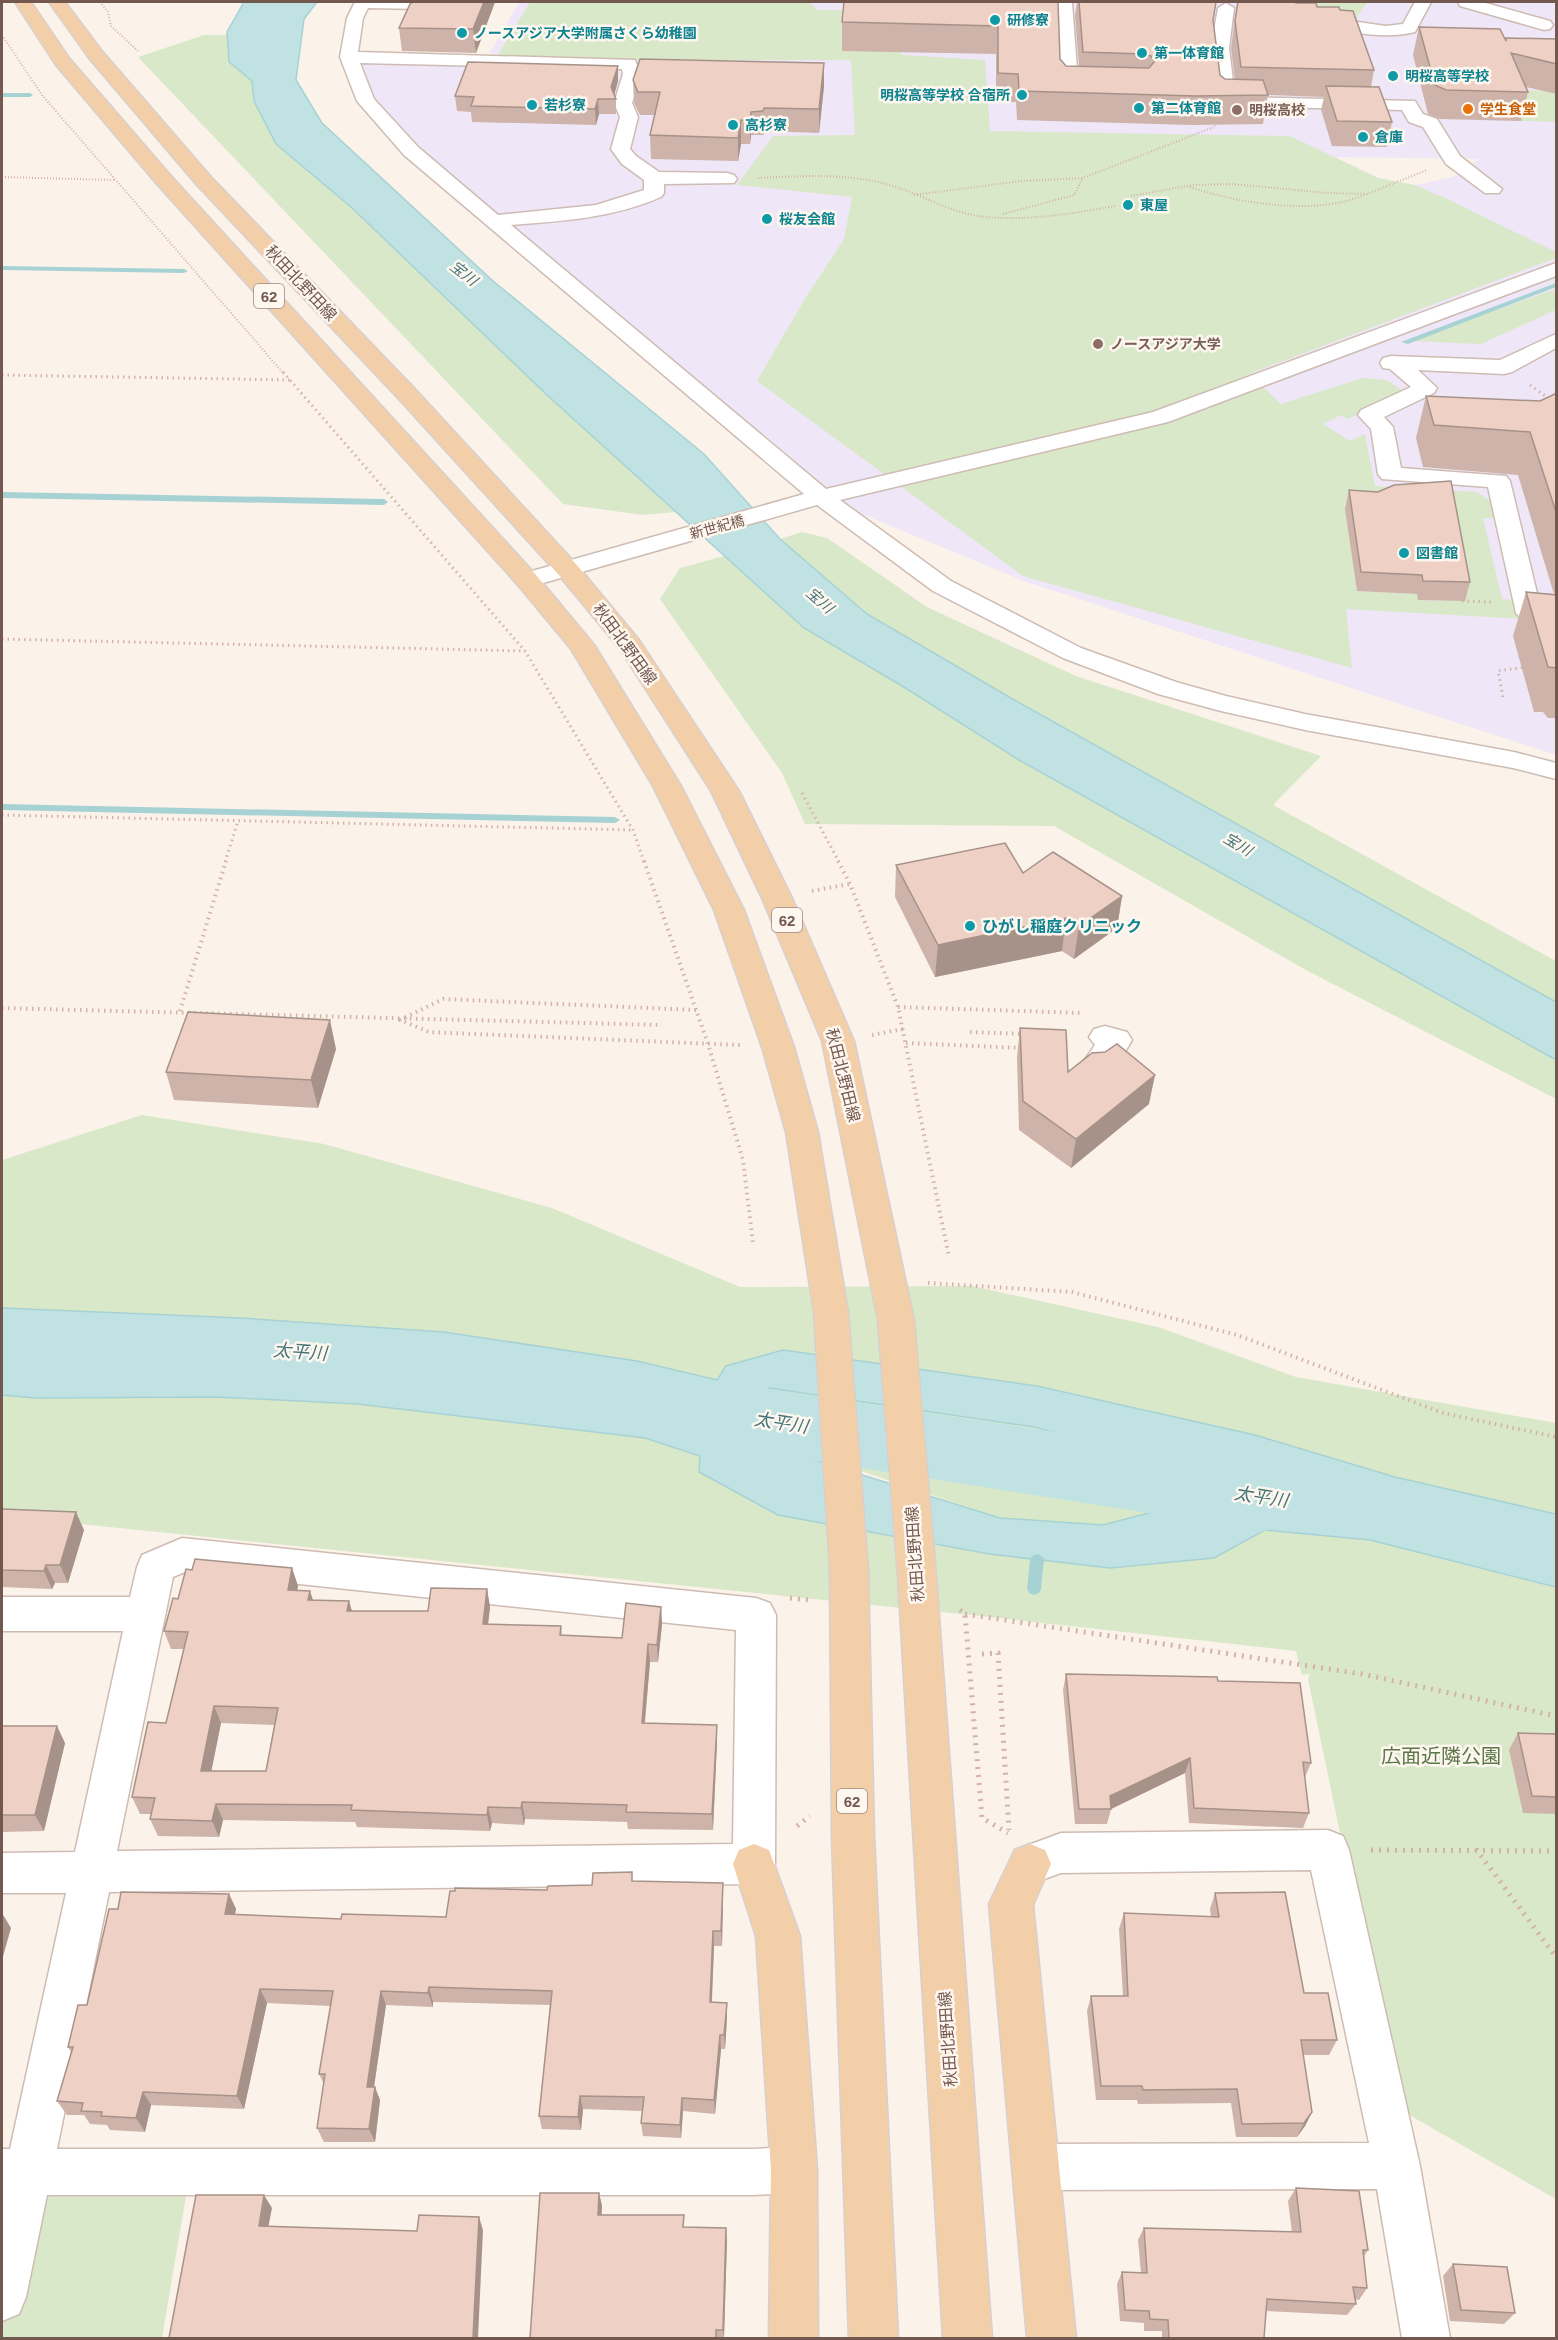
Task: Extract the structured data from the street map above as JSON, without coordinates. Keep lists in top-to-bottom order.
{
  "streets": {
    "main road": ["秋田北野田線", "62"],
    "street": ["新世紀橋"]
  },
  "crossings": [
    ["秋田北野田線", "新世紀橋"]
  ],
  "water": ["宝川", "太平川"],
  "parks": ["広面近隣公園"],
  "places": [
    "研修寮",
    "ノースアジア大学附属さくら幼稚園",
    "第一体育館",
    "明桜高等学校",
    "明桜高等学校 合宿所",
    "若杉寮",
    "第二体育館",
    "学生食堂",
    "明桜高校",
    "高杉寮",
    "倉庫",
    "東屋",
    "桜友会館",
    "ノースアジア大学",
    "図書館",
    "ひがし稲庭クリニック"
  ]
}
